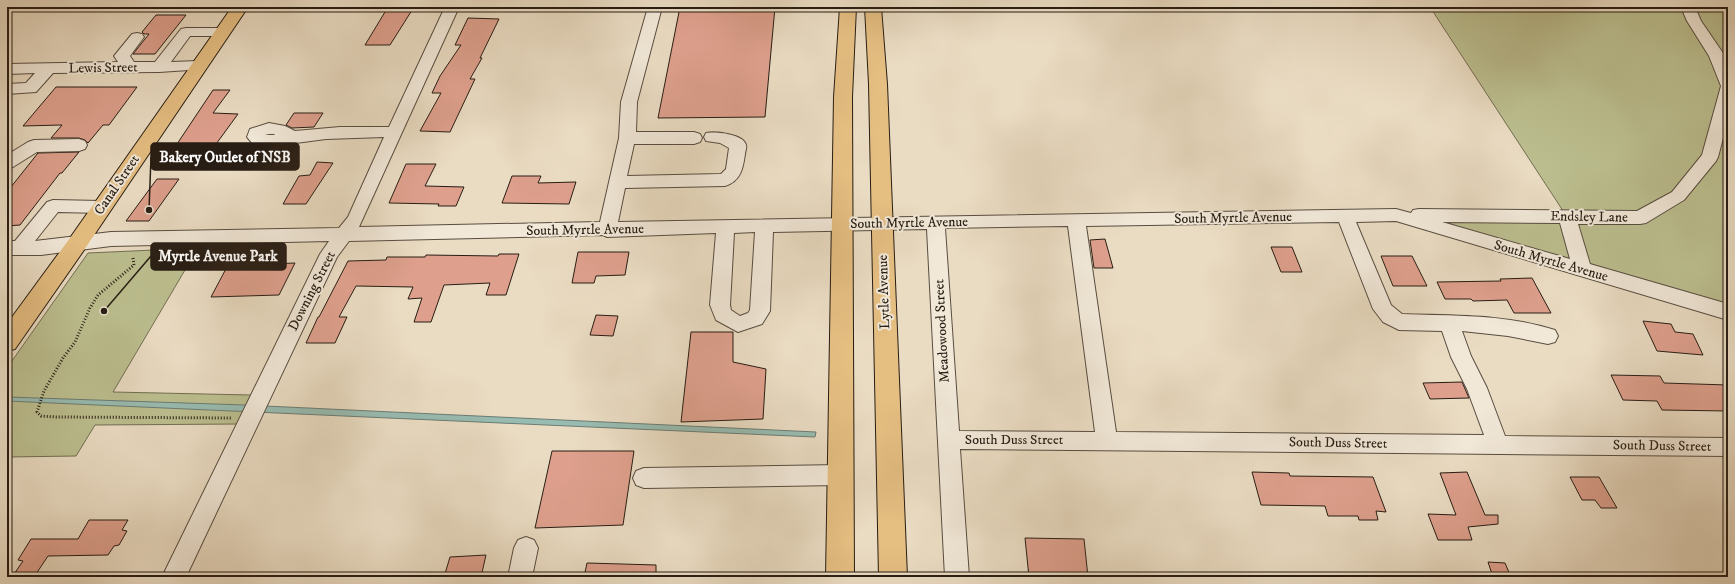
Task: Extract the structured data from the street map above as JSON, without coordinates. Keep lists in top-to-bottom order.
{
  "streets": {
    "main road": ["Canal Street", "Lytle Avenue"],
    "street": [
      "Lewis Street",
      "Endsley Lane",
      "South Myrtle Avenue",
      "Downing Street",
      "Meadowood Street",
      "South Duss Street"
    ]
  },
  "crossings": [
    ["Lewis Street", "Canal Street"],
    ["Canal Street", "South Myrtle Avenue"],
    ["Endsley Lane", "South Myrtle Avenue"],
    ["South Myrtle Avenue", "Downing Street"],
    ["South Myrtle Avenue", "Lytle Avenue"],
    ["South Myrtle Avenue", "Meadowood Street"],
    ["Meadowood Street", "South Duss Street"]
  ],
  "places": ["Bakery Outlet of NSB", "Myrtle Avenue Park"]
}
